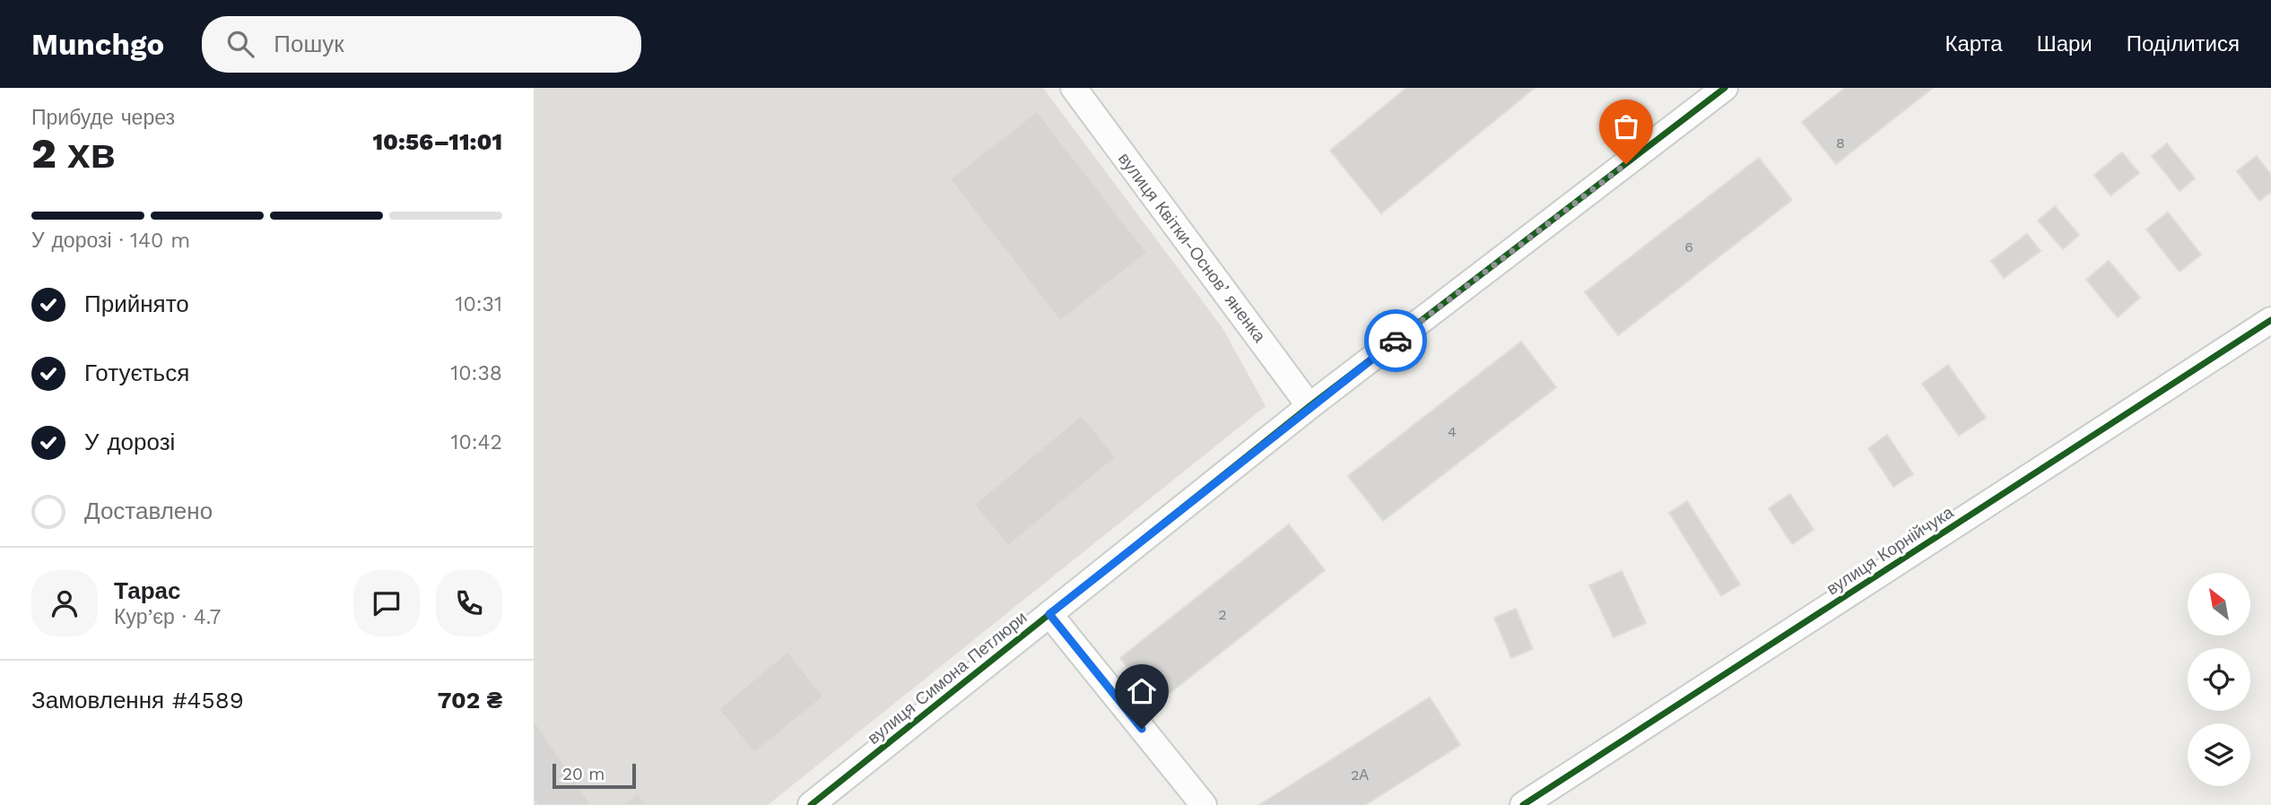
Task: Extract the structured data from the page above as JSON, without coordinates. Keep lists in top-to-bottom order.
{
  "streets": {
    "street": ["вулиця Квітки-Основʼяненка", "вулиця Корнійчука", "вулиця Симона Петлюри"]
  },
  "crossings": [
    ["вулиця Квітки-Основʼяненка", "вулиця Симона Петлюри"]
  ],
  "house_numbers": [
    "8",
    "6",
    "4",
    "2",
    "2А"
  ],
  "scale_bar": "20 m",
  "north": "top left",
  "page": {
    "header": "Munchgo",
    "search": "Пошук",
    "nav": ["Карта", "Шари", "Поділитися"],
    "heading": ["2 хв", "Прибуде через", "10:56–11:01"],
    "panel": [
      "Тарас",
      "Кур’єр · 4.7",
      "Замовлення #4589",
      "702 ₴"
    ],
    "bar": "У дорозі · 140 m",
    "list": [
      ["Прийнято", "10:31"],
      ["Готується", "10:38"],
      ["У дорозі", "10:42"],
      "Доставлено"
    ],
    "scale": "20 m"
  }
}
